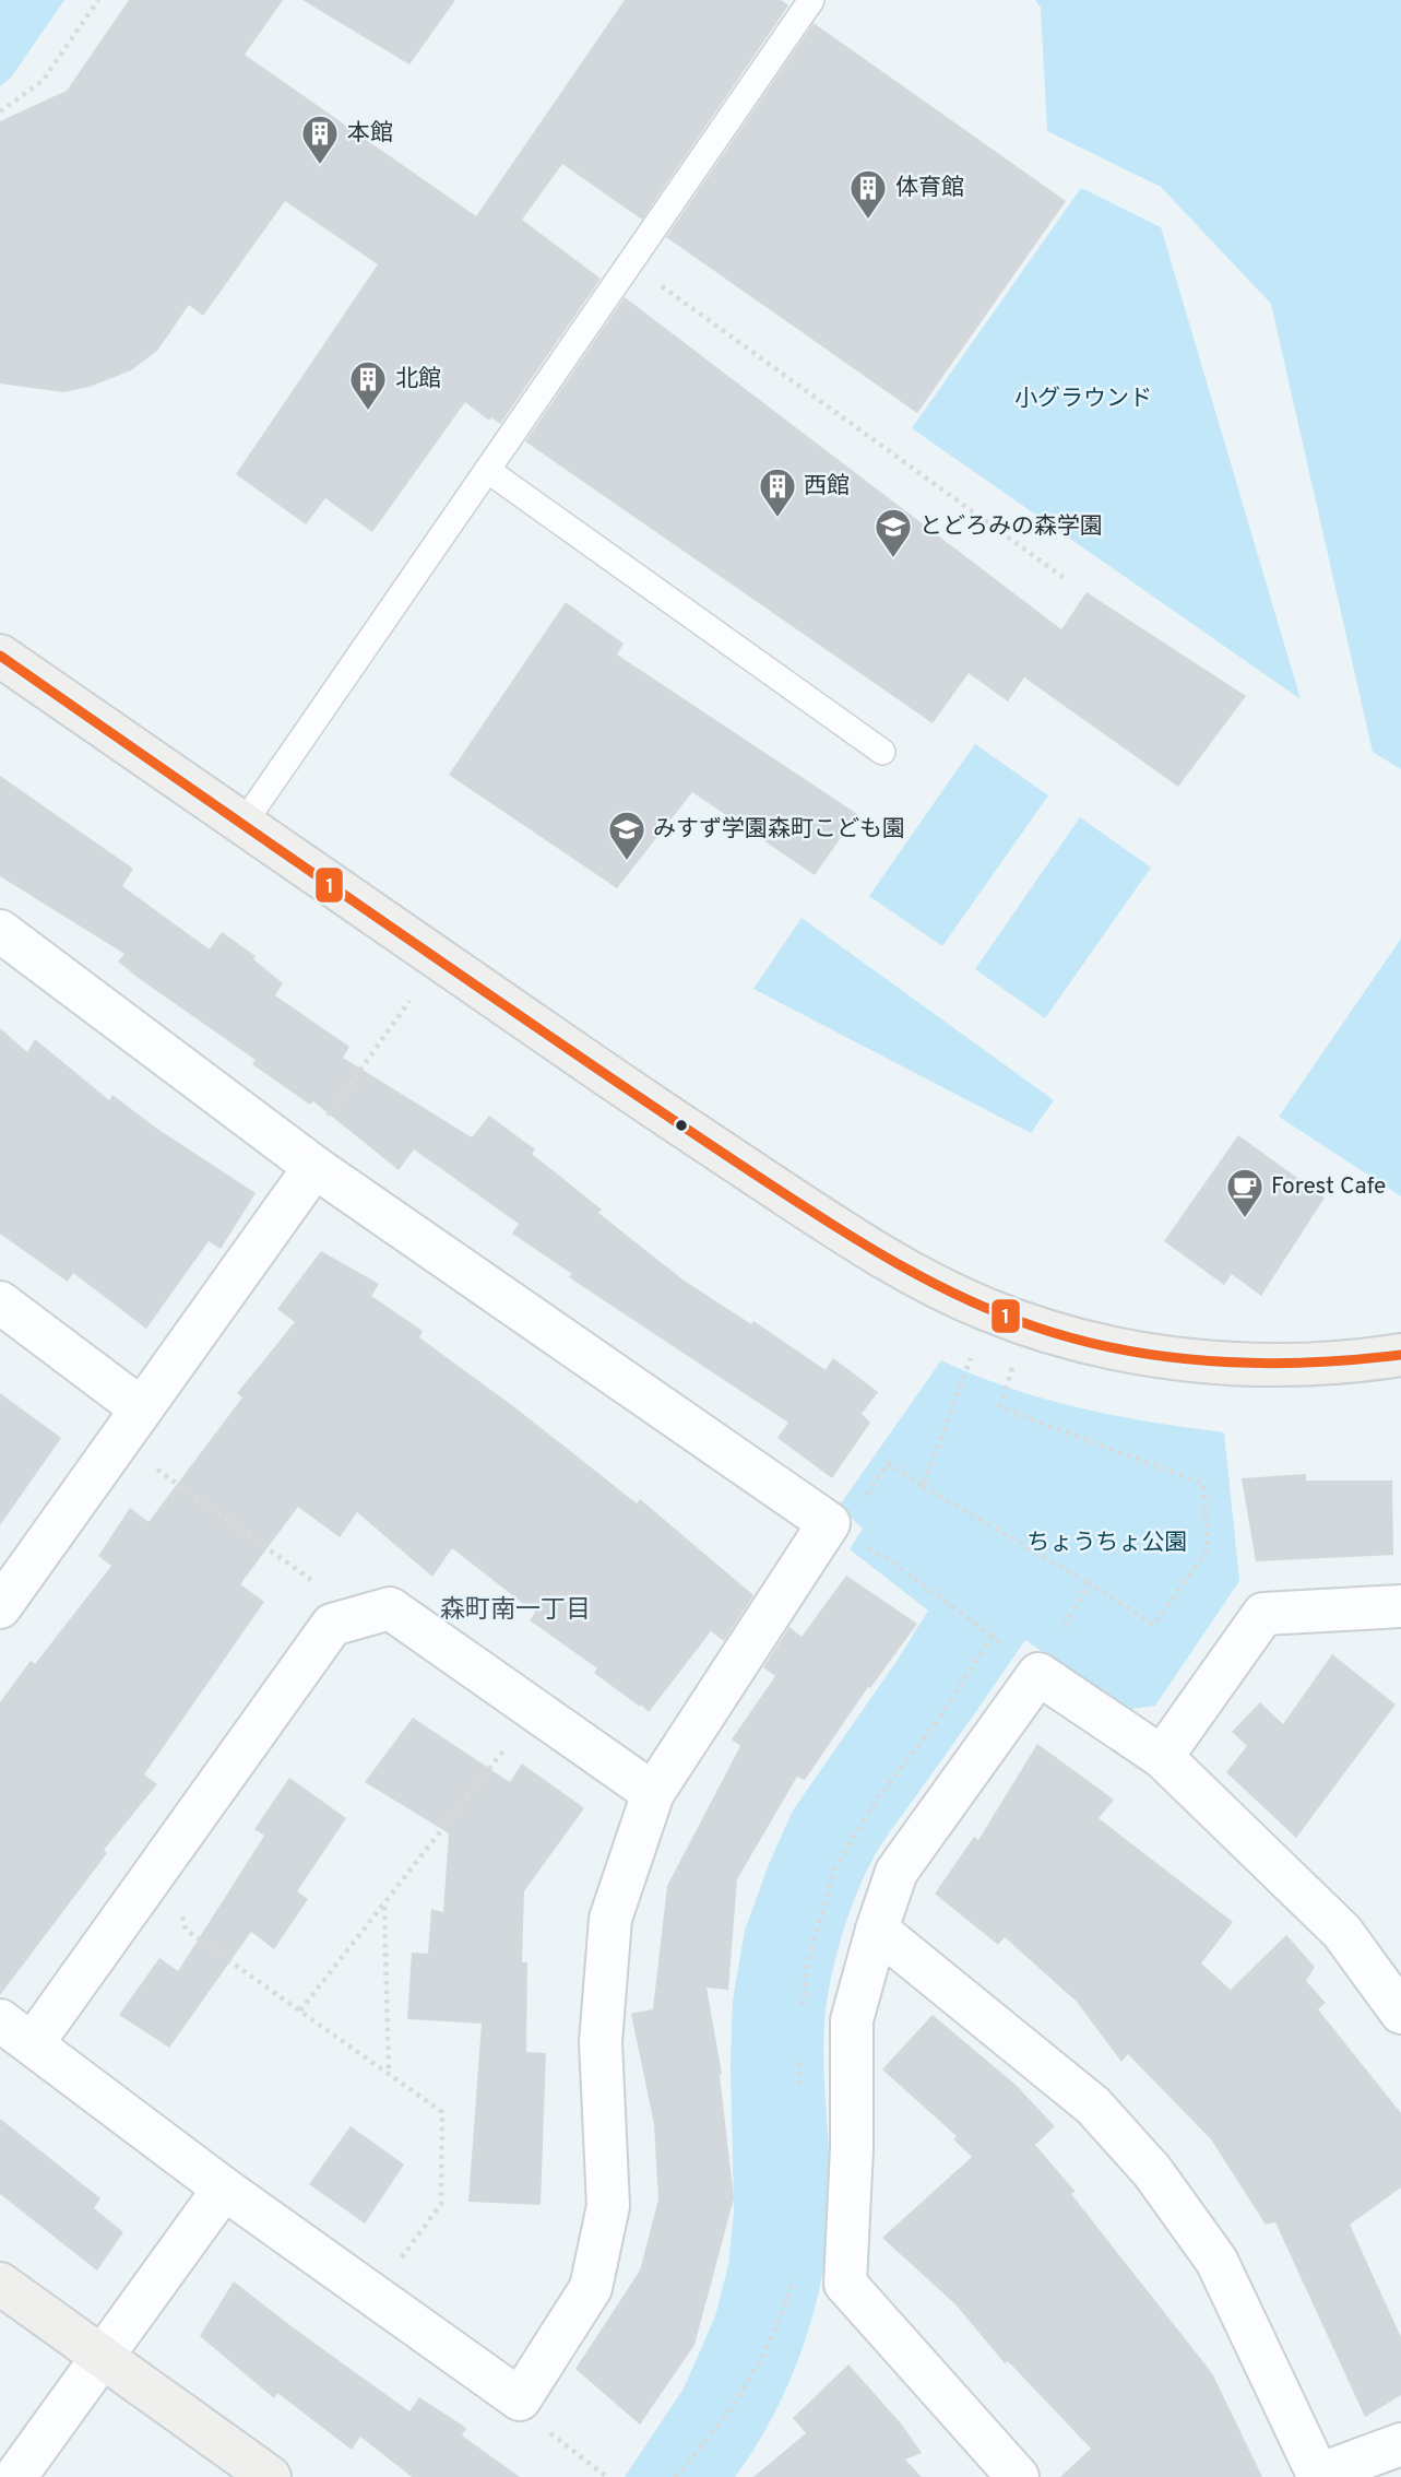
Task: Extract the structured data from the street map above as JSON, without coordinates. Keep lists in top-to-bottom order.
{
  "districts": ["森町南一丁目"],
  "parks": ["小グラウンド", "ちょうちょ公園"],
  "places": {
    "building": [
      "本館",
      "体育館",
      "北館",
      "西館"
    ],
    "school or university": ["とどろみの森学園", "みすず学園森町こども園"],
    "cafe": ["Forest Cafe"]
  },
  "lines": ["transit line 1"]
}
